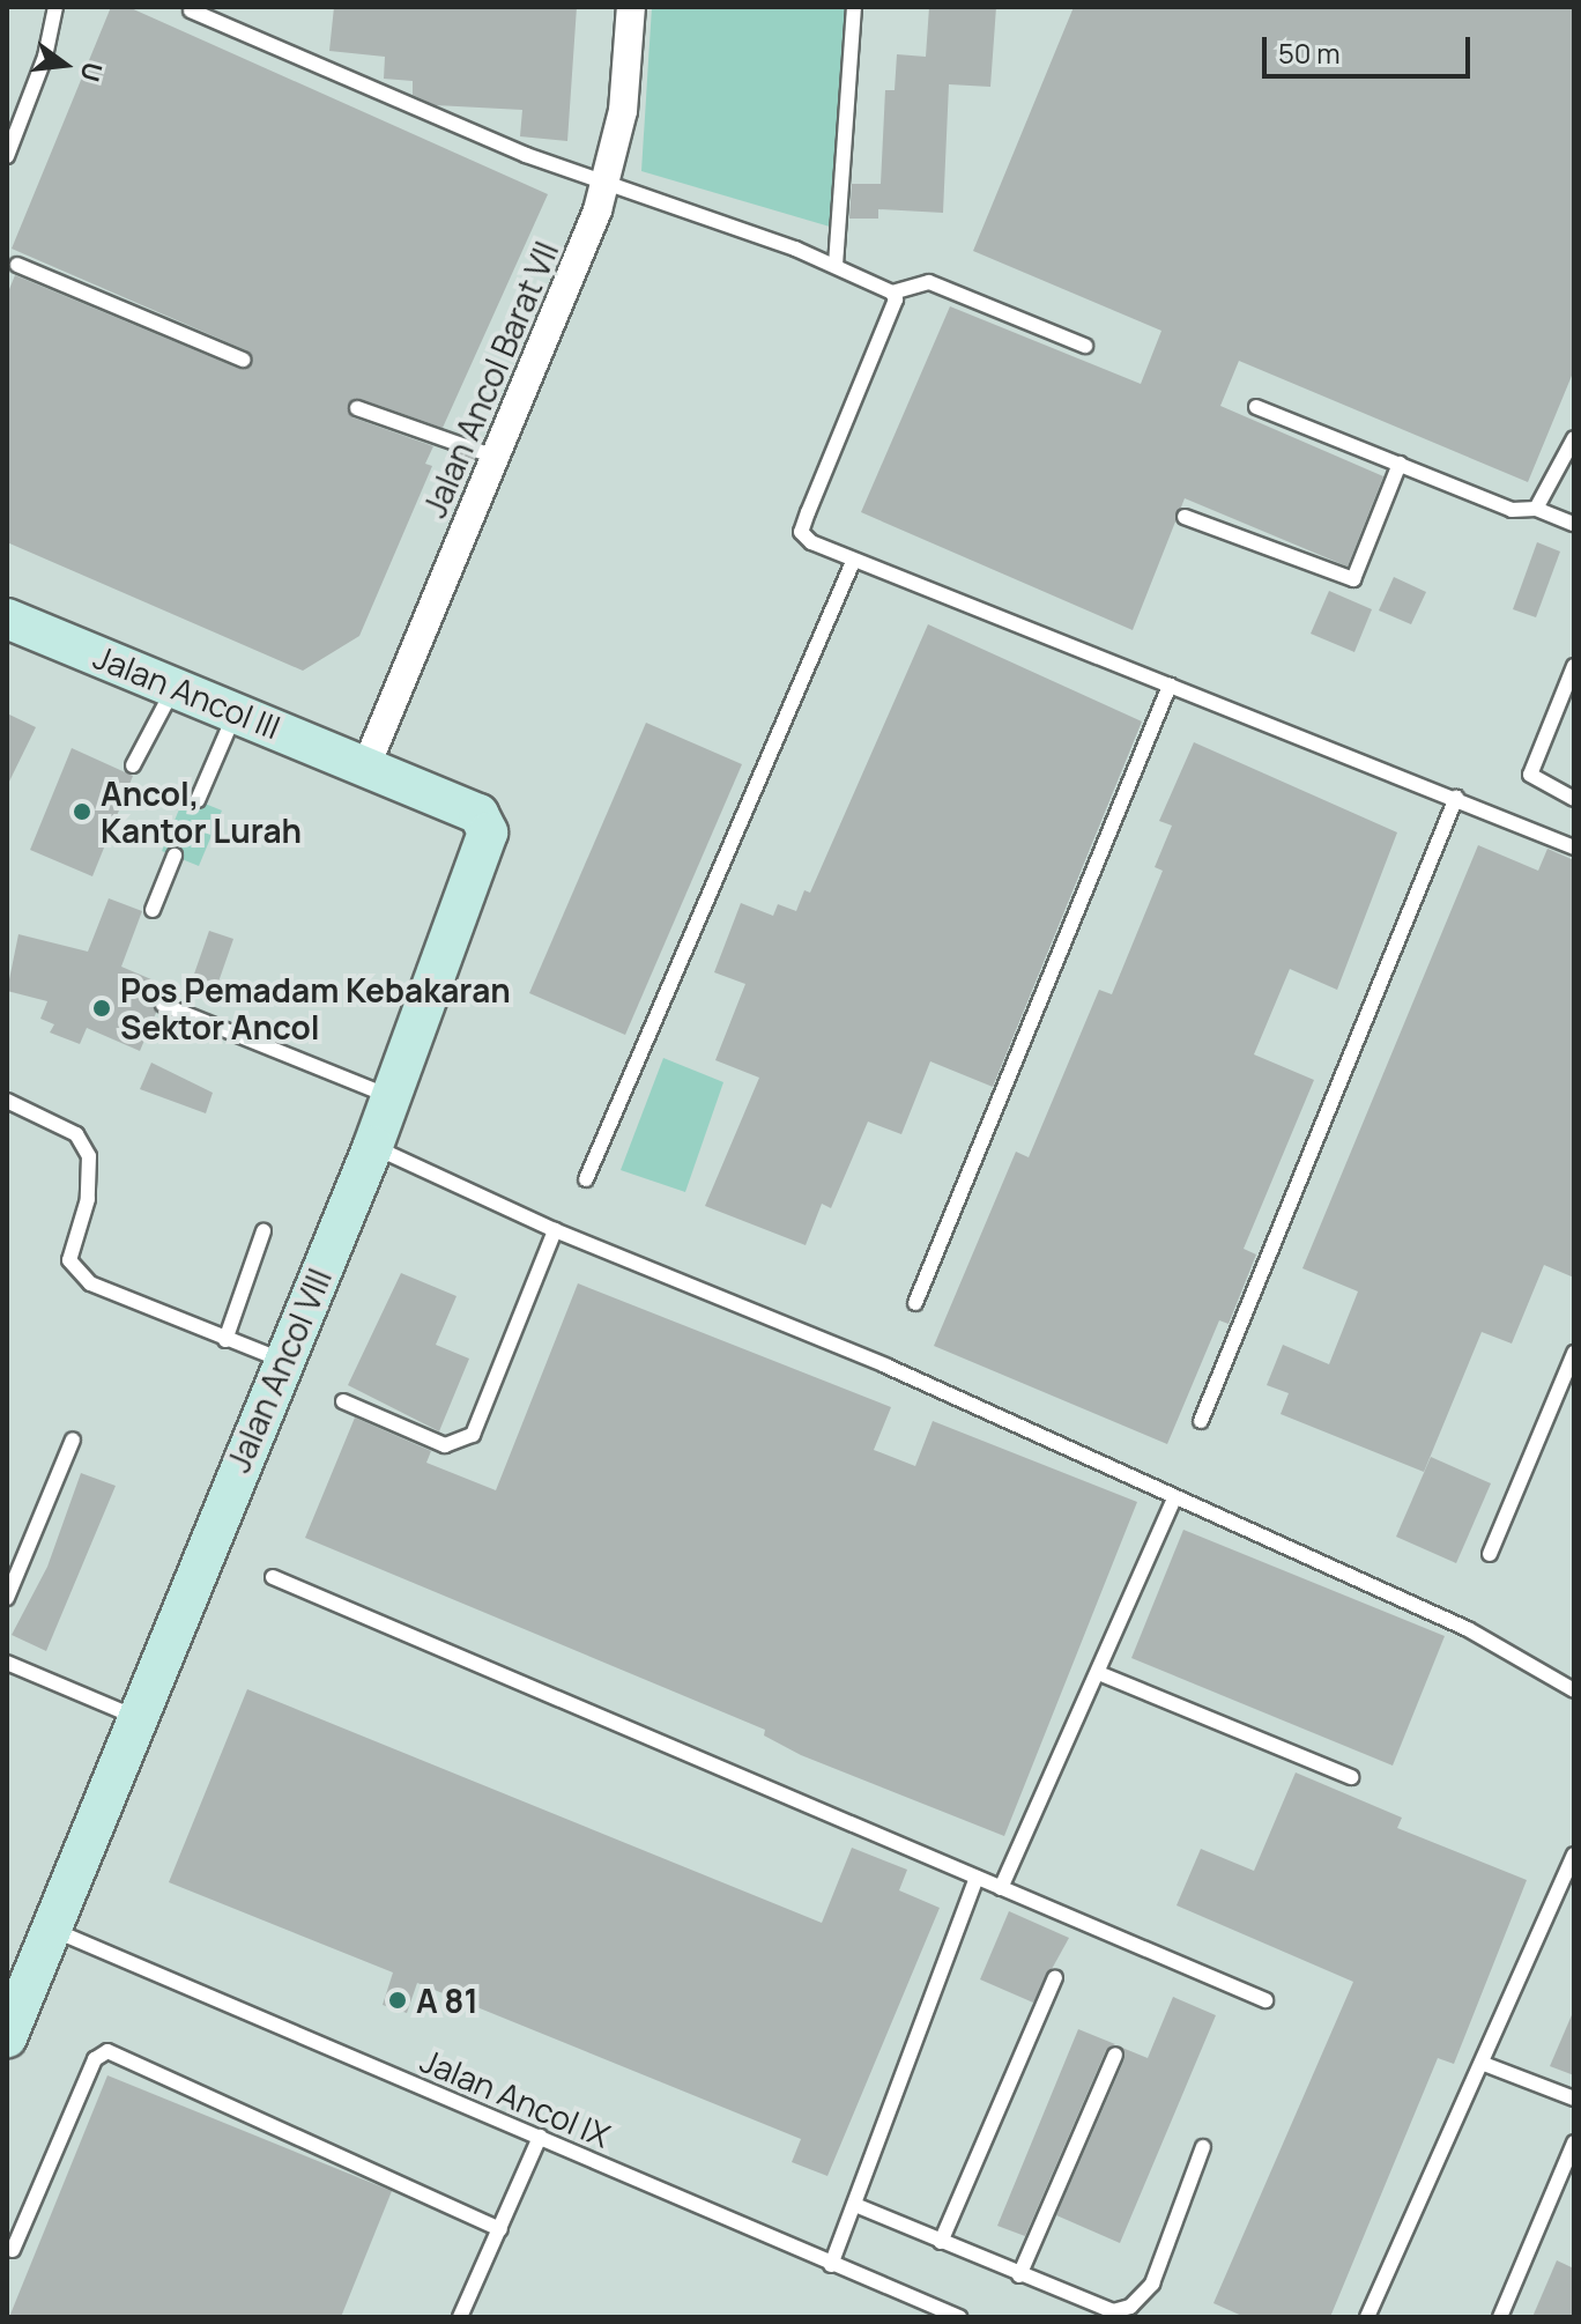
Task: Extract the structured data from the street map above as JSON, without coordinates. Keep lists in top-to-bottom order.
{
  "streets": {
    "street": ["Jalan Ancol Barat VII", "Jalan Ancol III", "Jalan Ancol VIII"],
    "lane": ["Jalan Ancol IX"]
  },
  "crossings": [
    ["Jalan Ancol Barat VII", "Jalan Ancol III"],
    ["Jalan Ancol Barat VII", "Jalan Ancol VIII"],
    ["Jalan Ancol III", "Jalan Ancol VIII"],
    ["Jalan Ancol VIII", "Jalan Ancol IX"]
  ],
  "places": ["Ancol, Kantor Lurah", "Pos Pemadam Kebakaran Sektor Ancol", "A 81"],
  "scale_bar": "50 m",
  "north": "right"
}
